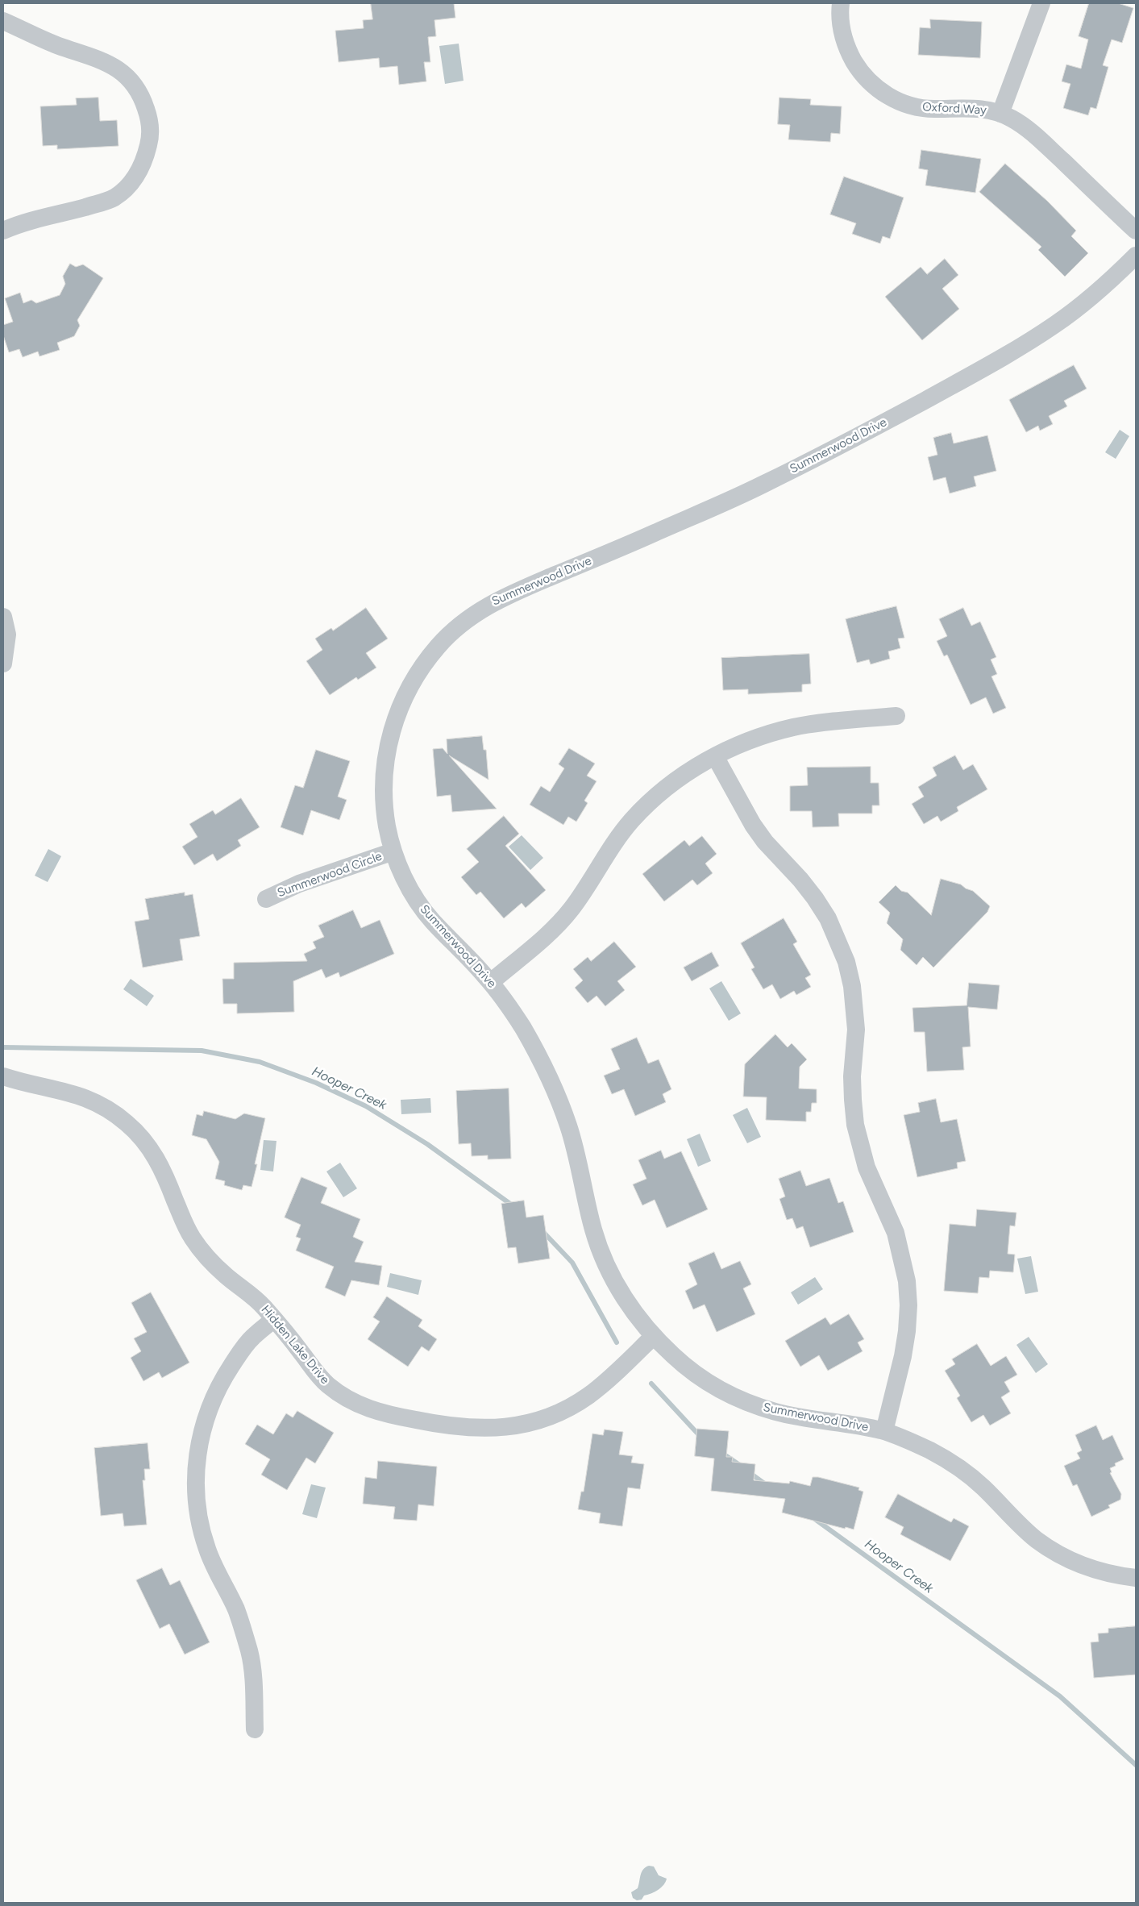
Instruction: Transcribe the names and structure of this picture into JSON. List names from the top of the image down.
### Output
{
  "streets": {
    "street": [
      "Oxford Way",
      "Summerwood Drive",
      "Summerwood Circle",
      "Hidden Lake Drive"
    ]
  },
  "crossings": [
    ["Summerwood Drive", "Summerwood Circle"],
    ["Summerwood Drive", "Hidden Lake Drive"]
  ],
  "water": ["Hooper Creek"]
}
